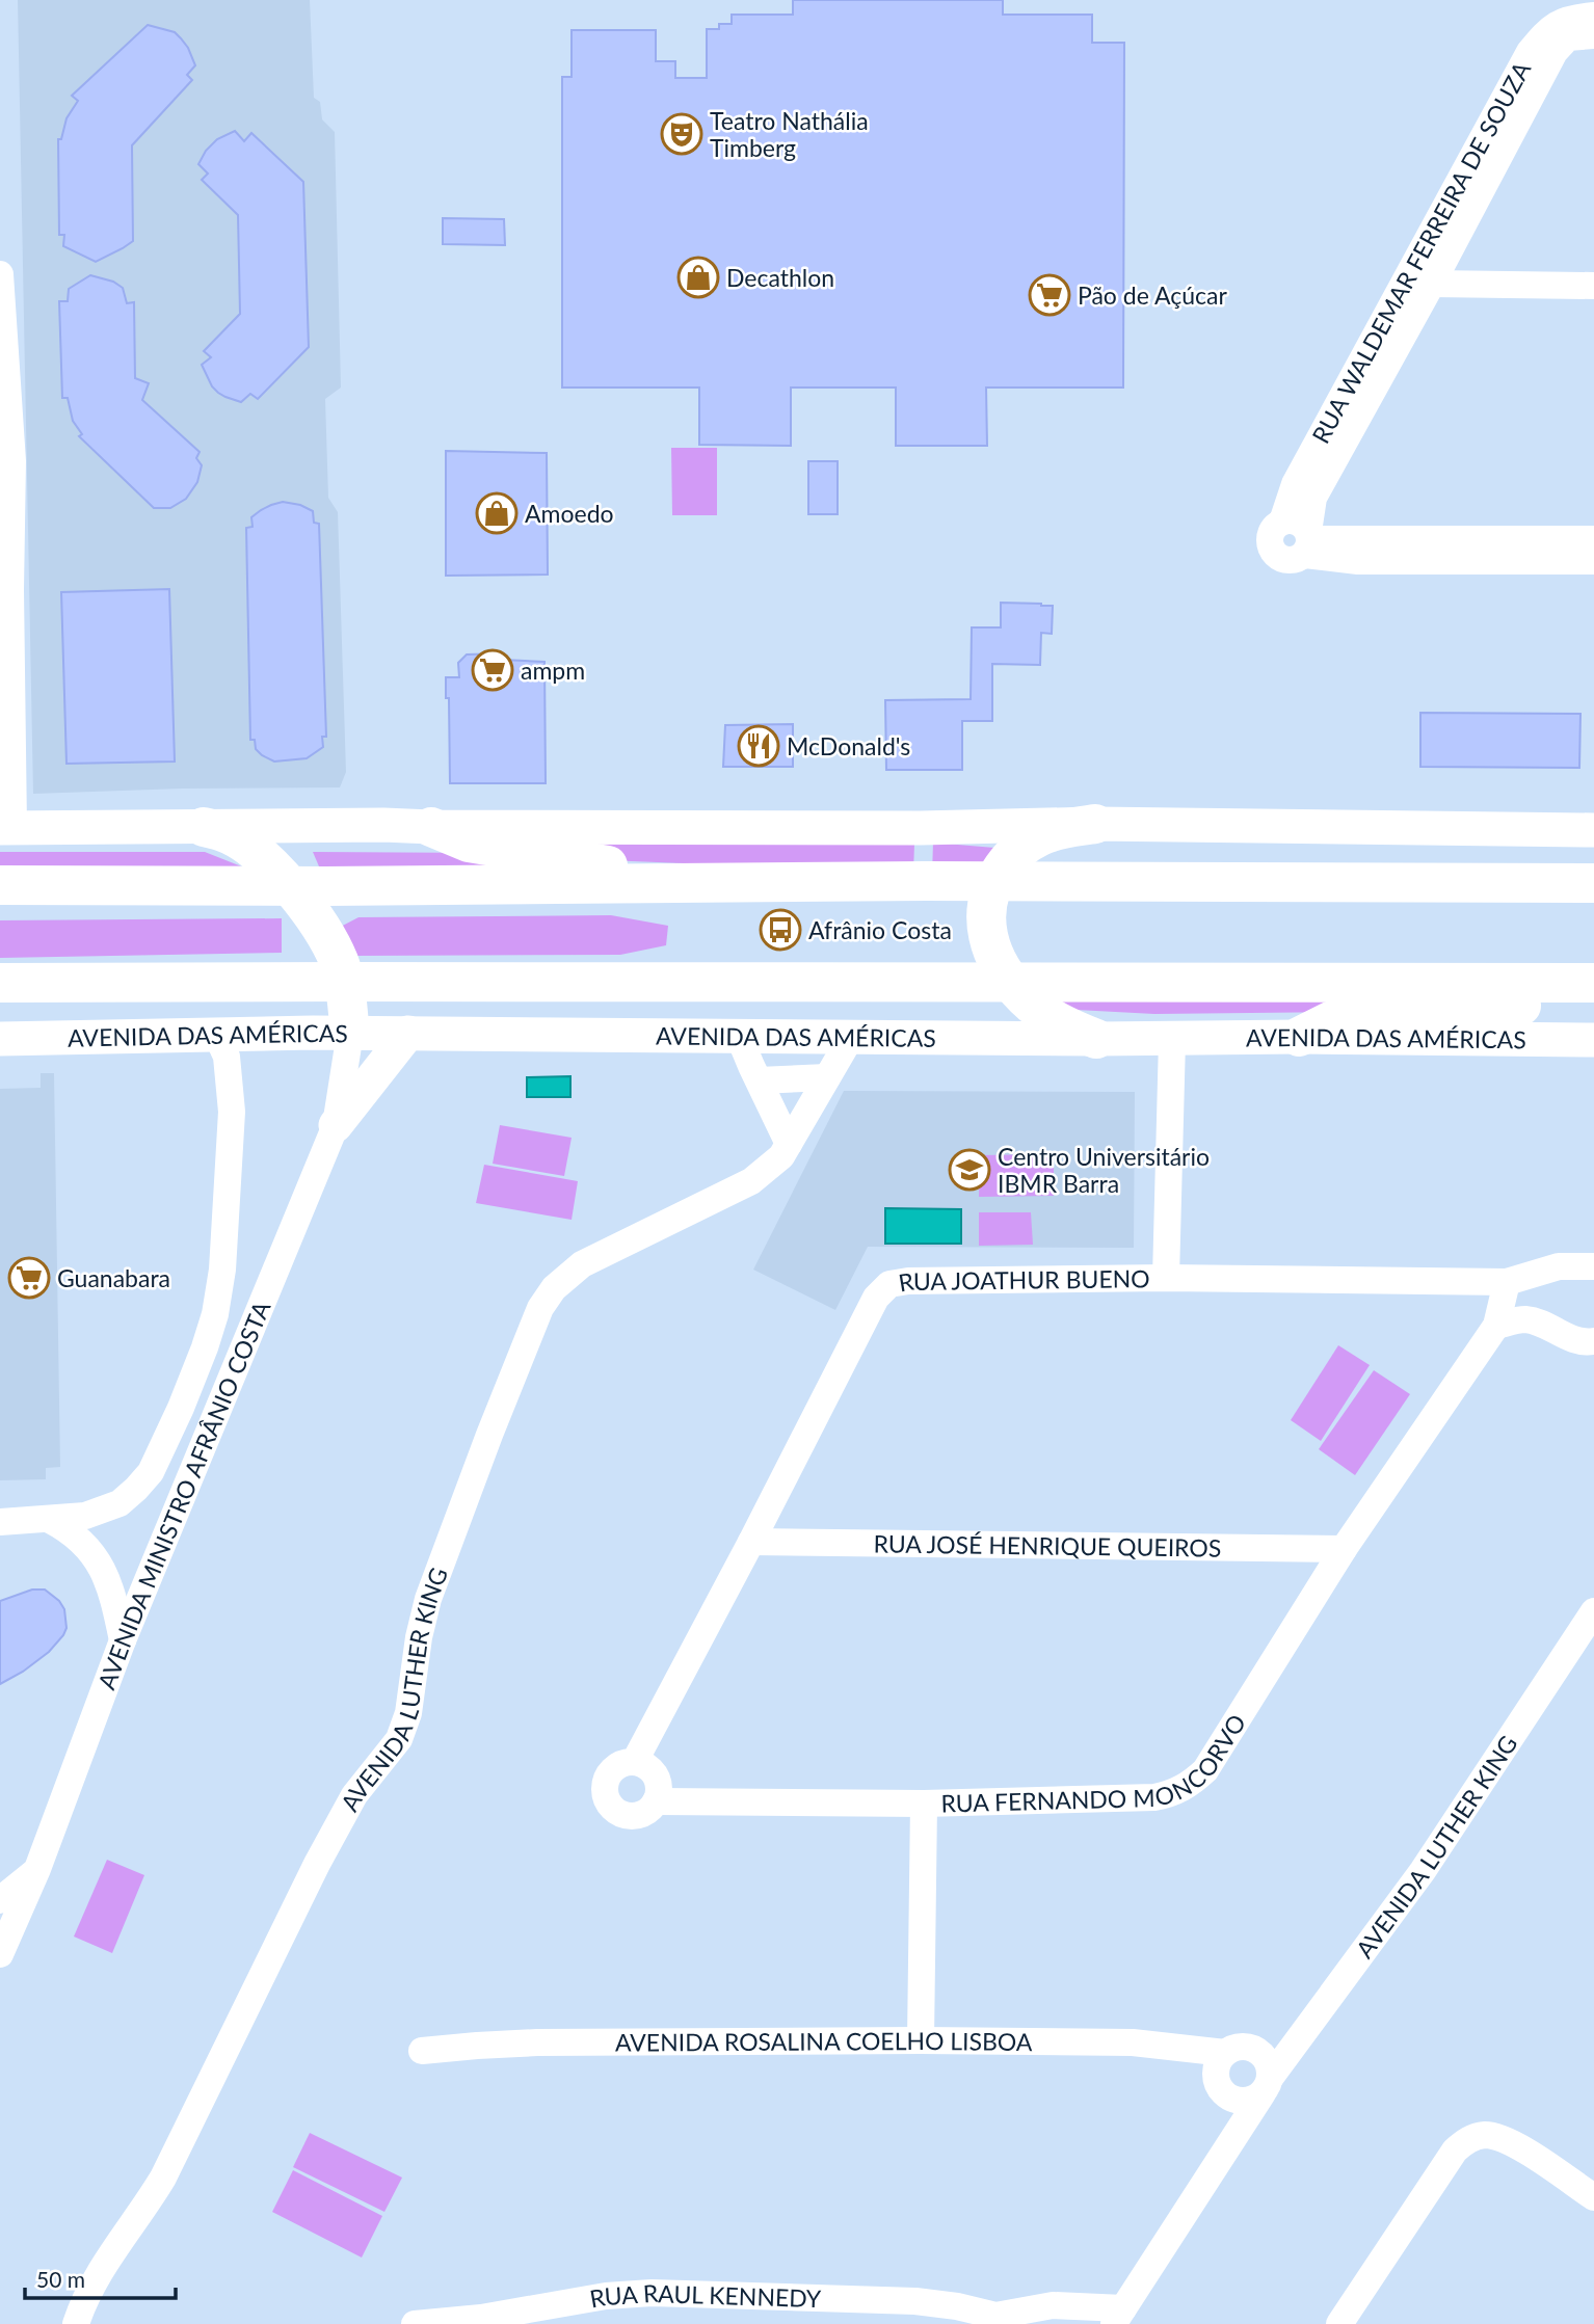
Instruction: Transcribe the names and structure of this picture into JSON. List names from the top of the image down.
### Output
{
  "streets": {
    "main road": ["AVENIDA DAS AMÉRICAS"],
    "street": [
      "RUA WALDEMAR FERREIRA DE SOUZA",
      "RUA JOATHUR BUENO",
      "AVENIDA MINISTRO AFRÂNIO COSTA",
      "RUA JOSÉ HENRIQUE QUEIROS",
      "AVENIDA LUTHER KING",
      "RUA FERNANDO MONCORVO",
      "AVENIDA ROSALINA COELHO LISBOA",
      "RUA RAUL KENNEDY"
    ]
  },
  "crossings": [
    ["AVENIDA DAS AMÉRICAS", "AVENIDA MINISTRO AFRÂNIO COSTA"],
    ["AVENIDA DAS AMÉRICAS", "AVENIDA LUTHER KING"],
    ["RUA JOATHUR BUENO", "RUA JOSÉ HENRIQUE QUEIROS"],
    ["RUA JOATHUR BUENO", "RUA FERNANDO MONCORVO"],
    ["RUA JOSÉ HENRIQUE QUEIROS", "RUA FERNANDO MONCORVO"],
    ["AVENIDA LUTHER KING", "AVENIDA ROSALINA COELHO LISBOA"],
    ["AVENIDA LUTHER KING", "RUA RAUL KENNEDY"]
  ],
  "places": {
    "theatre": ["Teatro Nathália Timberg"],
    "shop": ["Decathlon", "Amoedo"],
    "supermarket": ["Pão de Açúcar", "ampm", "Guanabara"],
    "restaurant": ["McDonald's"],
    "bus stop": ["Afrânio Costa"],
    "school or university": ["Centro Universitário IBMR Barra"]
  },
  "scale_bar": "50 m"
}
